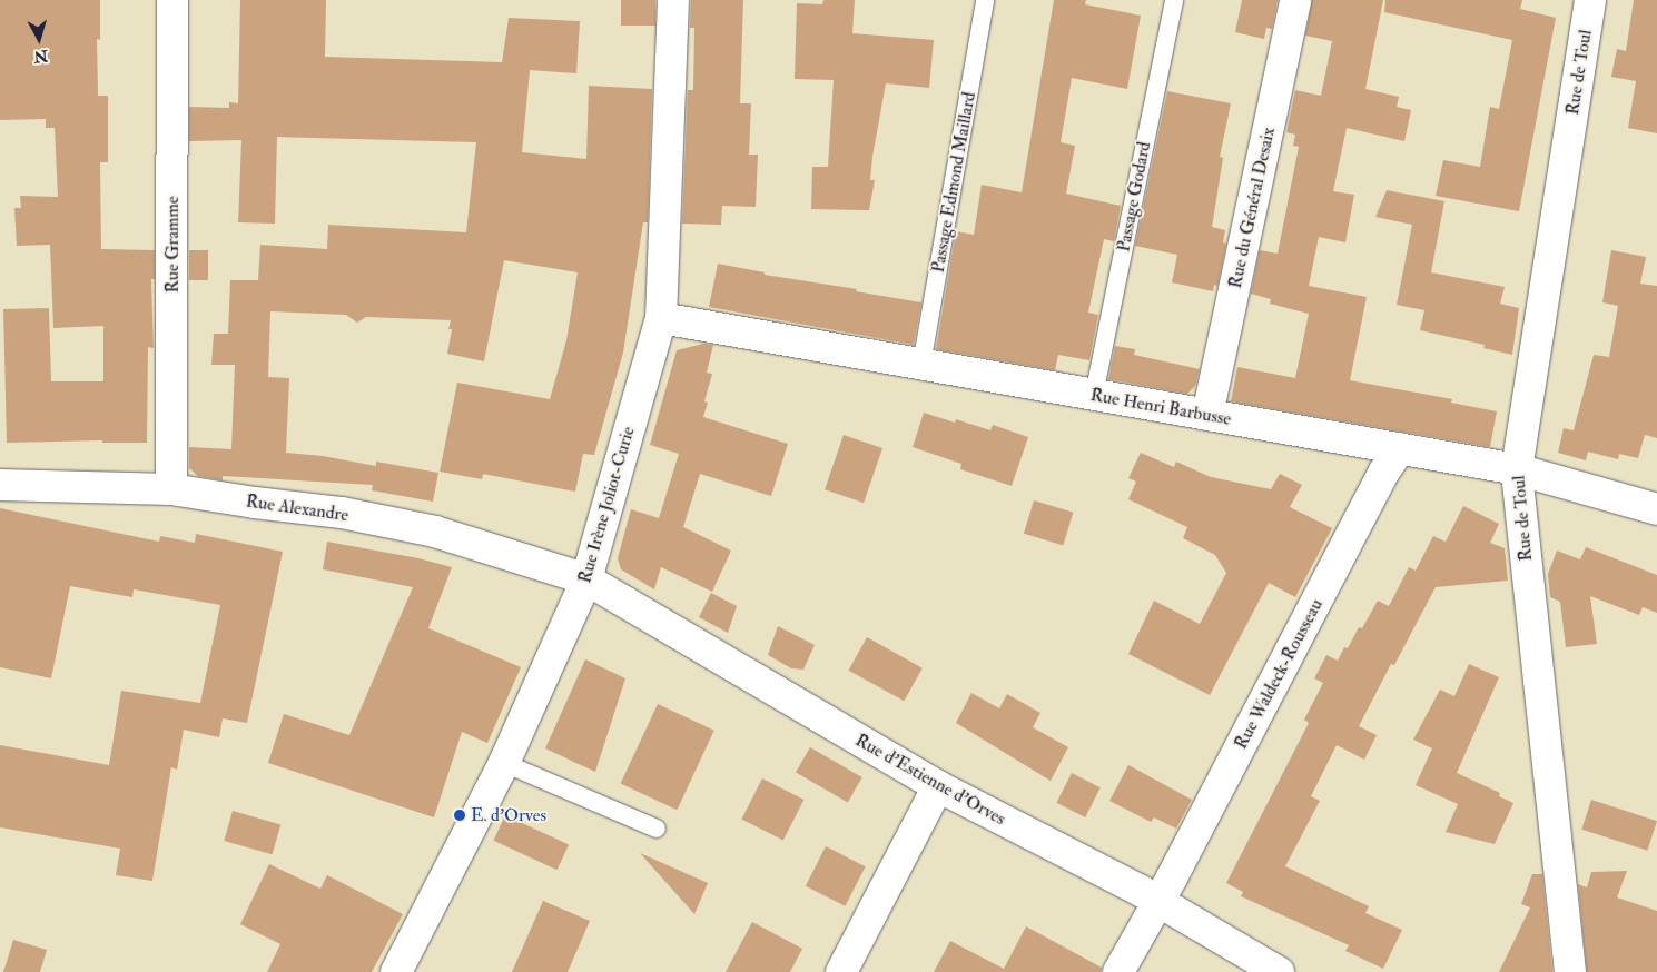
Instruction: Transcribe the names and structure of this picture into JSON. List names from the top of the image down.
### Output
{
  "streets": {
    "street": [
      "Rue de Toul",
      "Rue du Général Desaix",
      "Rue Gramme",
      "Rue Henri Barbusse",
      "Rue Irène Joliot-Curie",
      "Rue Alexandre",
      "Rue Waldeck-Rousseau",
      "Rue d'Estienne d'Orves"
    ],
    "lane": ["Passage Edmond Maillard", "Passage Godard"]
  },
  "crossings": [
    ["Rue de Toul", "Rue Henri Barbusse"],
    ["Passage Edmond Maillard", "Rue Henri Barbusse"],
    ["Passage Godard", "Rue Henri Barbusse"],
    ["Rue du Général Desaix", "Rue Henri Barbusse"],
    ["Rue Gramme", "Rue Alexandre"],
    ["Rue Henri Barbusse", "Rue Irène Joliot-Curie"],
    ["Rue Henri Barbusse", "Rue Waldeck-Rousseau"],
    ["Rue Irène Joliot-Curie", "Rue Alexandre"],
    ["Rue Irène Joliot-Curie", "Rue d'Estienne d'Orves"],
    ["Rue Alexandre", "Rue d'Estienne d'Orves"],
    ["Rue Waldeck-Rousseau", "Rue d'Estienne d'Orves"]
  ],
  "places": ["E. d’Orves"],
  "north": "bottom"
}
